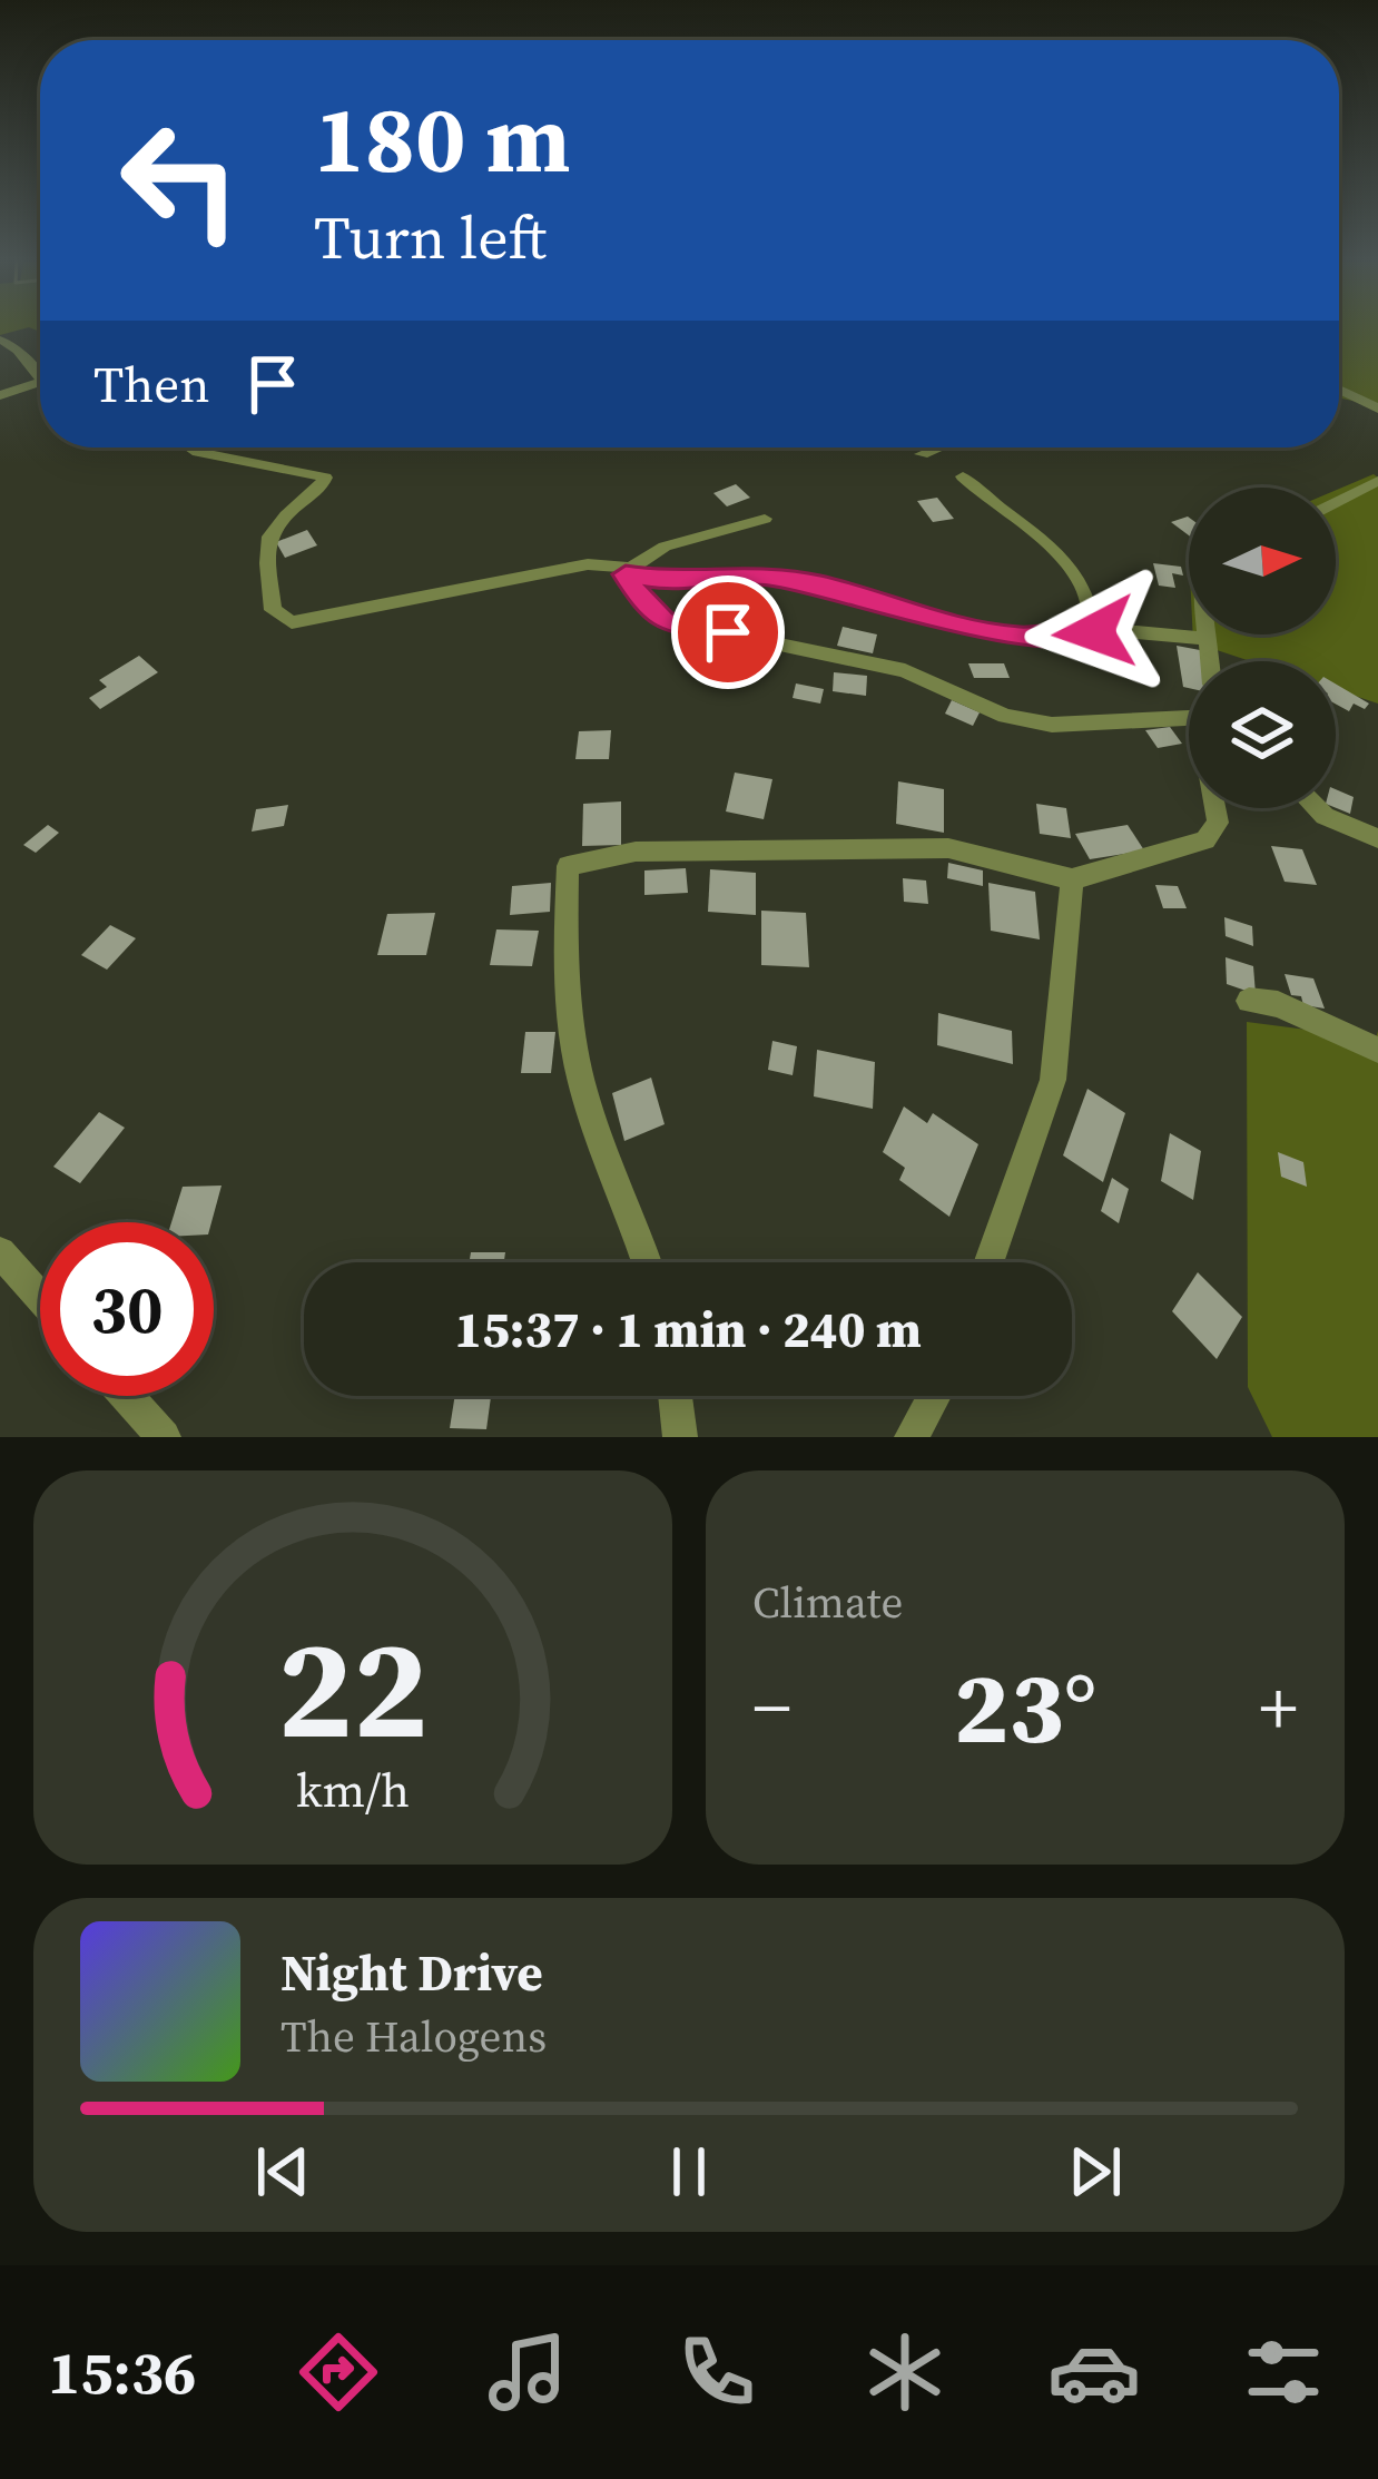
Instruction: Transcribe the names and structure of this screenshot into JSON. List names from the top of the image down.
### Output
{
  "north": "right",
  "page": {
    "turn": ["180 m", "Turn left"],
    "then": "Then",
    "limit": "30",
    "trip": "15:37 · 1 min · 240 m",
    "tile": "Climate",
    "heat": ["−", "23°", "+"],
    "song": ["Night Drive", "The Halogens"],
    "tabs": "15:36",
    "gauge": ["22", "km/h"]
  }
}
